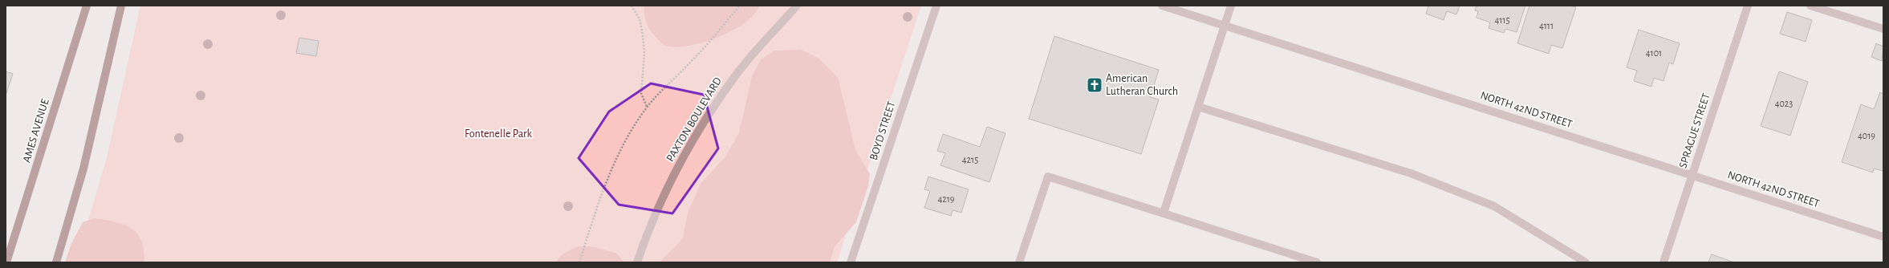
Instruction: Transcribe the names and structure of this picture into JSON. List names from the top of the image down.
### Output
{
  "streets": {
    "main road": ["AMES AVENUE"],
    "street": [
      "NORTH 42ND STREET",
      "PAXTON BOULEVARD",
      "BOYD STREET",
      "SPRAGUE STREET"
    ]
  },
  "crossings": [
    ["NORTH 42ND STREET", "SPRAGUE STREET"]
  ],
  "parks": ["Fontenelle Park"],
  "places": {
    "church": ["American Lutheran Church"]
  },
  "house_numbers": [
    "4115",
    "4111",
    "4101",
    "4023",
    "4019",
    "4215",
    "4219"
  ]
}
